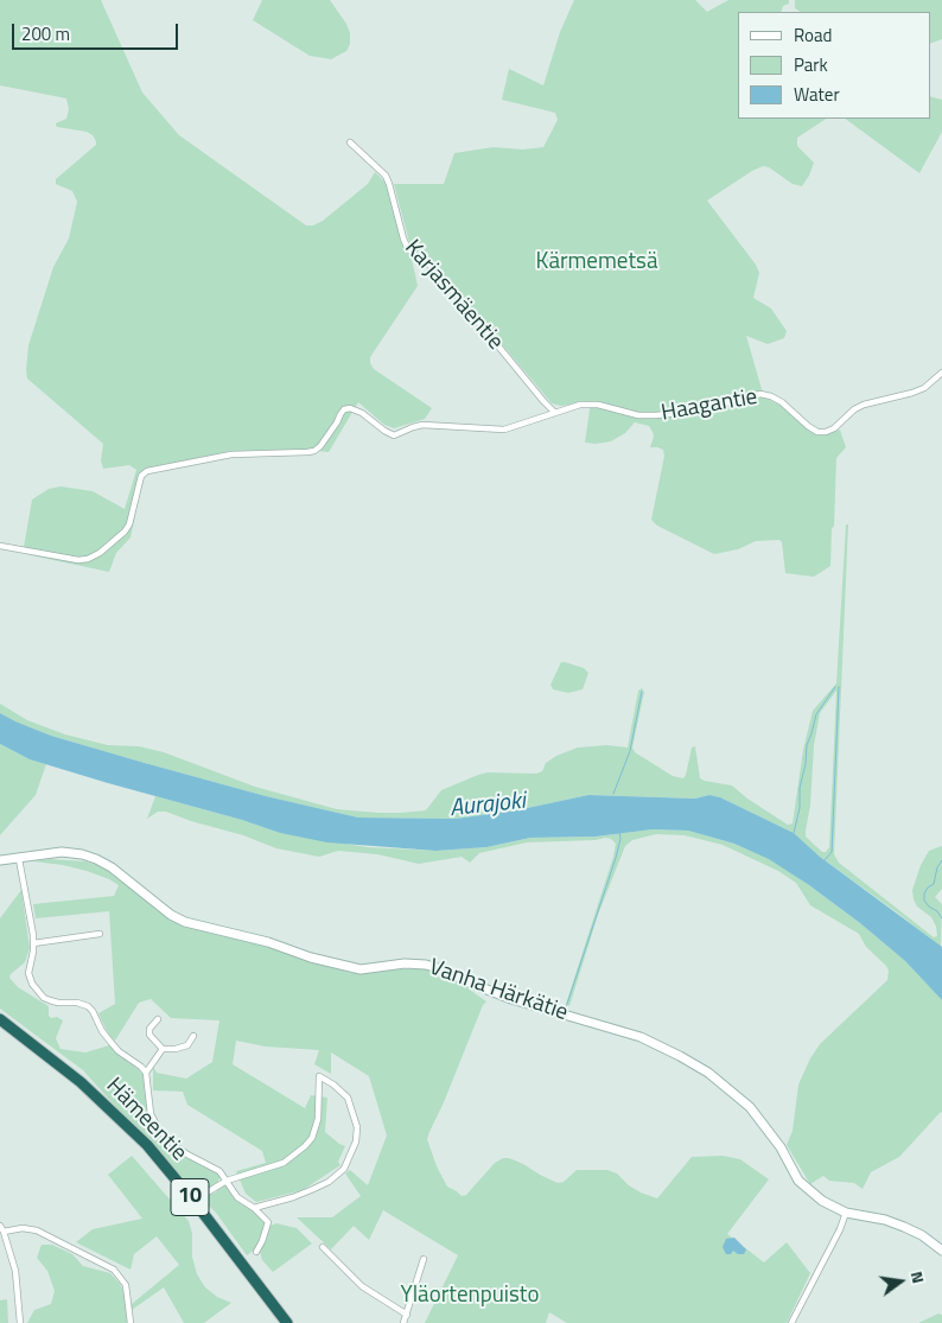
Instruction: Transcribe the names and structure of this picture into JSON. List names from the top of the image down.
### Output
{
  "streets": {
    "highway": ["Hämeentie", "10"],
    "street": ["Karjasmäentie", "Haagantie", "Vanha Härkätie"]
  },
  "crossings": [
    ["Karjasmäentie", "Haagantie"]
  ],
  "water": ["Aurajoki"],
  "parks": ["Kärmemetsä", "Yläortenpuisto"],
  "legend": ["Road", "Park", "Water"],
  "scale_bar": "200 m",
  "north": "right"
}
